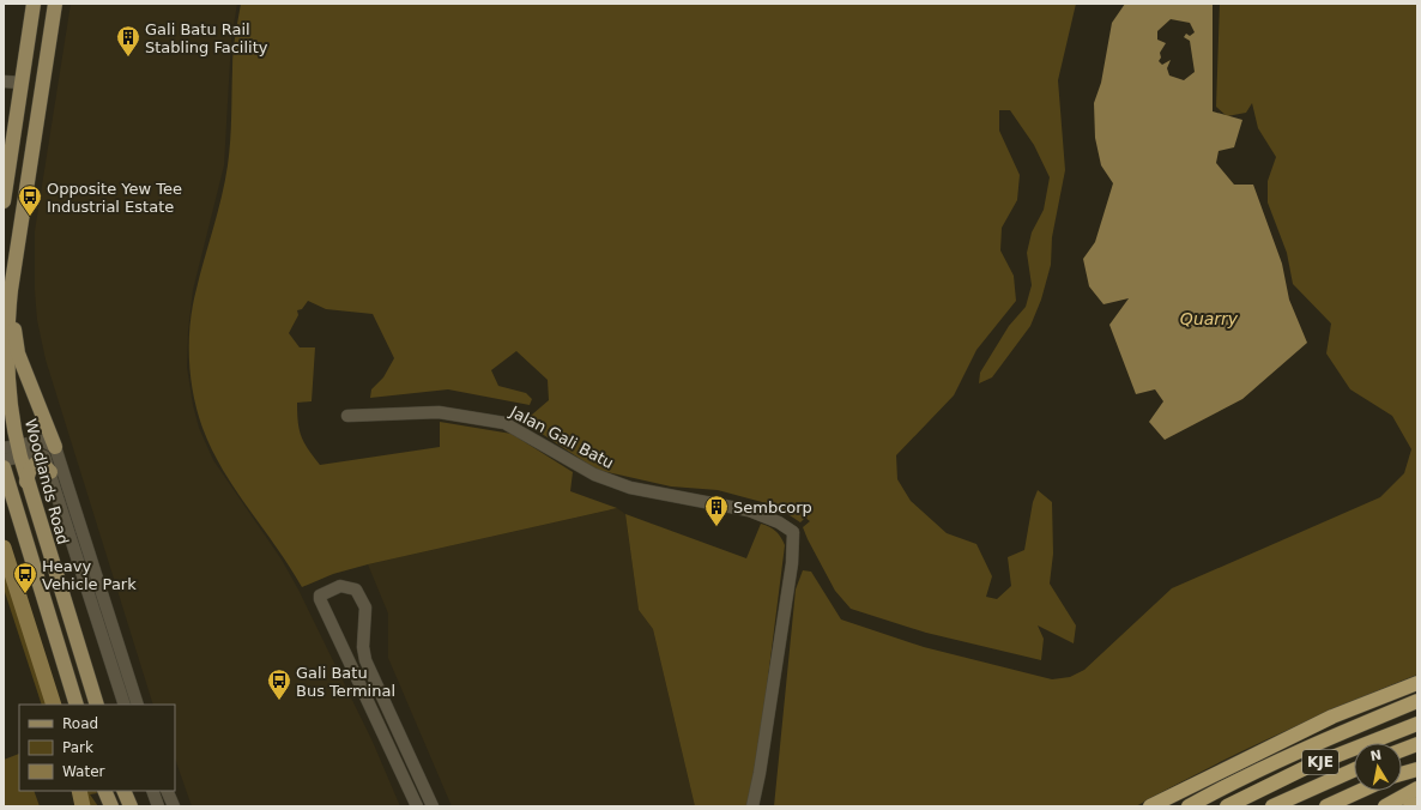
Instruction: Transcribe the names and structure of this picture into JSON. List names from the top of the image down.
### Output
{
  "streets": {
    "highway": ["KJE"],
    "main road": ["Woodlands Road"],
    "street": ["Jalan Gali Batu"]
  },
  "water": ["Quarry"],
  "places": {
    "building": ["Gali Batu Rail Stabling Facility", "Sembcorp"],
    "bus stop": ["Opposite Yew Tee Industrial Estate", "Heavy Vehicle Park", "Gali Batu Bus Terminal"]
  },
  "legend": ["Road", "Park", "Water"],
  "north": "top"
}
